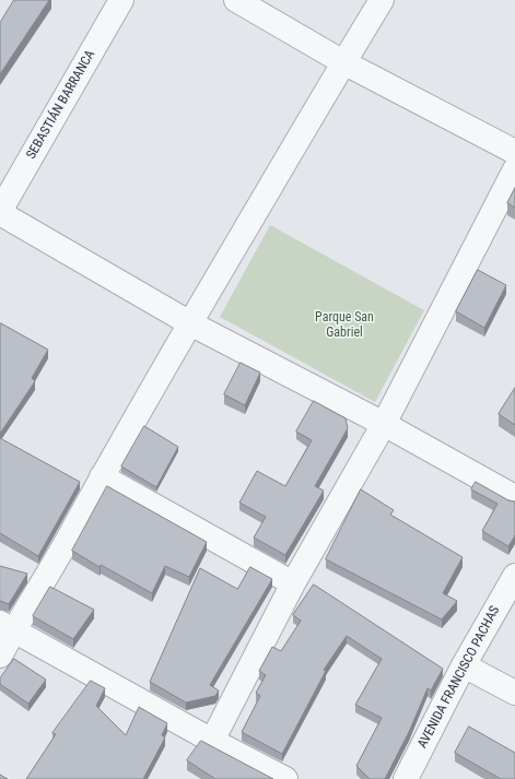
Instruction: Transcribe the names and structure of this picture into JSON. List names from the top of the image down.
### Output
{
  "streets": {
    "street": ["SEBASTIÁN BARRANCA", "AVENIDA FRANCISCO PACHAS"]
  },
  "parks": ["Parque San Gabriel"]
}
